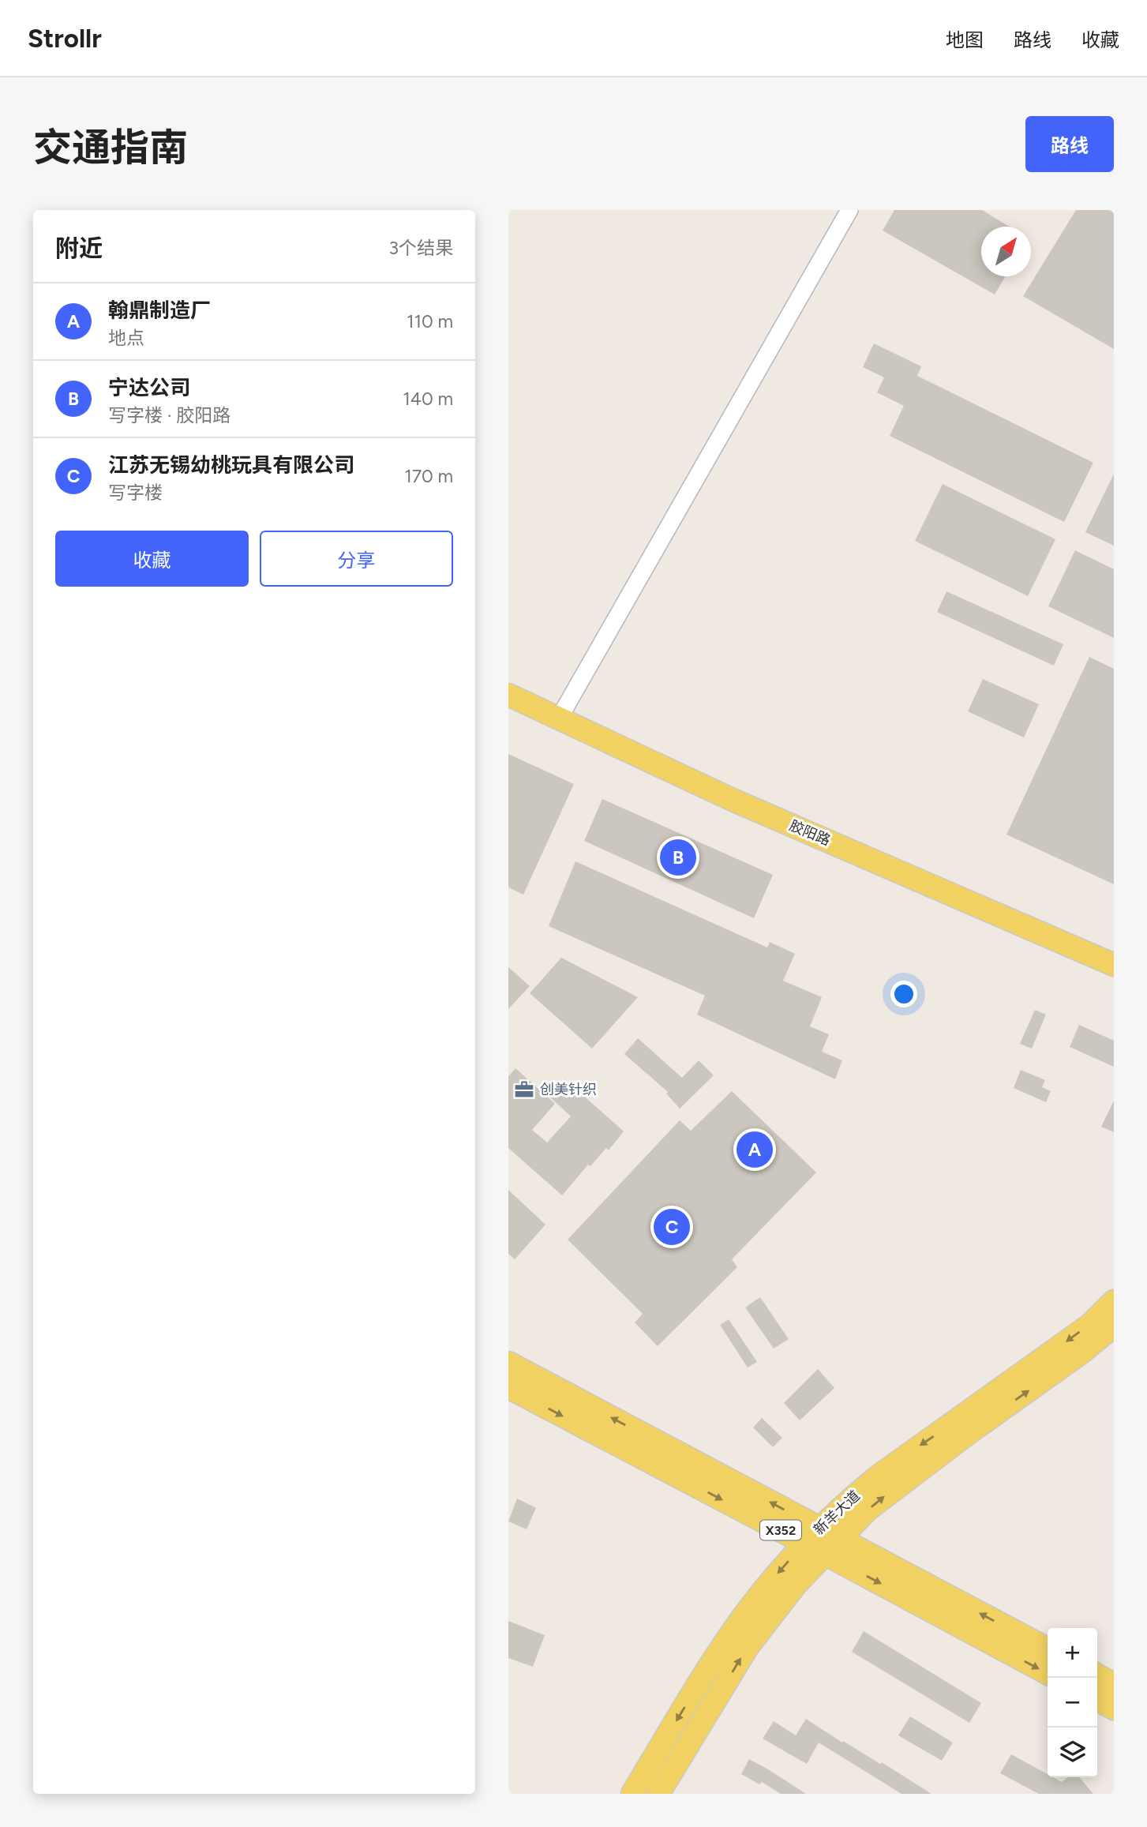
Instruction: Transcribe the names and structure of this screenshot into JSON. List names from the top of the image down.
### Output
{
  "streets": {
    "main road": ["胶阳路", "新羊大道", "X352"]
  },
  "crossings": [
    ["新羊大道", "X352"]
  ],
  "places": {
    "office": ["创美针织"]
  },
  "north": "top right",
  "page": {
    "header": "Strollr",
    "nav": ["地图", "路线", "收藏"],
    "title": "交通指南",
    "buttons": [
      "路线",
      ["收藏", "分享"]
    ],
    "heading": ["附近", "3个结果"],
    "list": [
      {
        "mark": "A",
        "name": "翰鼎制造厂",
        "note": "地点",
        "value": "110 m"
      },
      {
        "mark": "B",
        "name": "宁达公司",
        "note": "写字楼 · 胶阳路",
        "value": "140 m"
      },
      {
        "mark": "C",
        "name": "江苏无锡幼桃玩具有限公司",
        "note": "写字楼",
        "value": "170 m"
      }
    ],
    "pins": ["B", "A", "C"],
    "map_buttons": ["+", "−"]
  }
}
